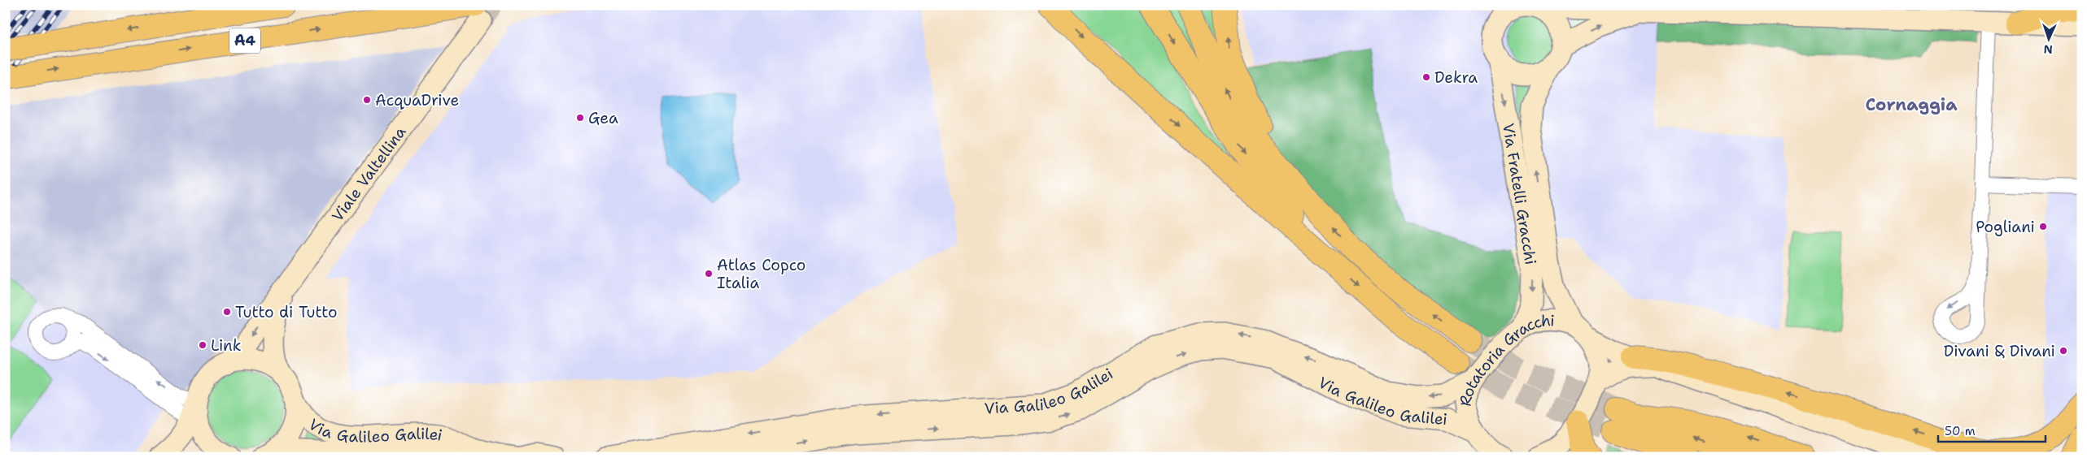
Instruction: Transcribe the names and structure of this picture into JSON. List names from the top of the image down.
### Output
{
  "streets": {
    "highway": ["A4"],
    "main road": [
      "Viale Valtellina",
      "Via Fratelli Gracchi",
      "Rotatoria Gracchi",
      "Via Galileo Galilei"
    ]
  },
  "crossings": [
    ["A4", "Viale Valtellina"],
    ["Viale Valtellina", "Via Galileo Galilei"],
    ["Via Fratelli Gracchi", "Rotatoria Gracchi"],
    ["Rotatoria Gracchi", "Via Galileo Galilei"]
  ],
  "districts": ["Cornaggia"],
  "places": [
    "Dekra",
    "AcquaDrive",
    "Gea",
    "Pogliani",
    "Atlas Copco Italia",
    "Tutto di Tutto",
    "Link",
    "Divani & Divani"
  ],
  "scale_bar": "50 m",
  "north": "bottom"
}
